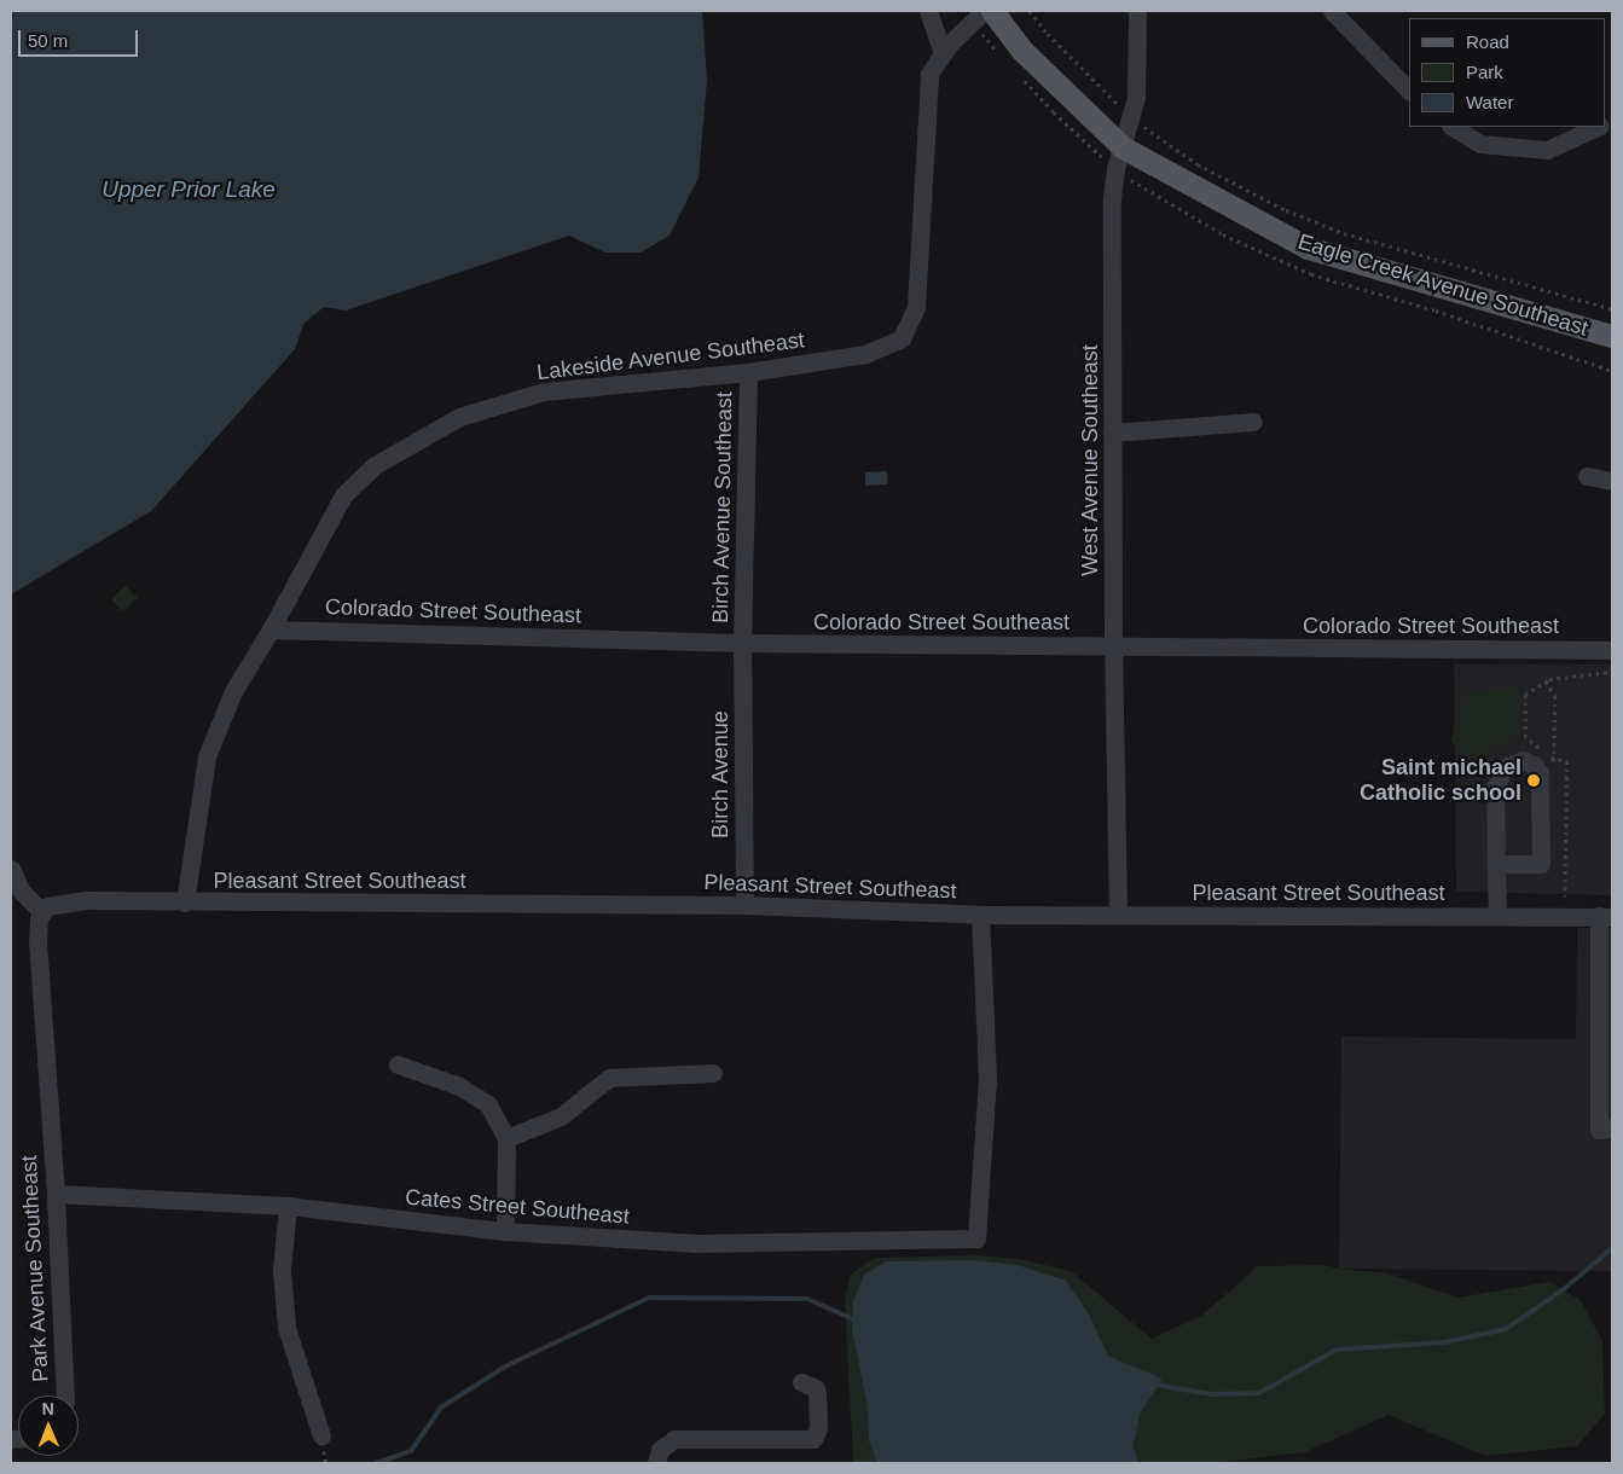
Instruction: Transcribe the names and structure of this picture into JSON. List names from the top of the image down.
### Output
{
  "streets": {
    "main road": ["Eagle Creek Avenue Southeast"],
    "street": [
      "Lakeside Avenue Southeast",
      "West Avenue Southeast",
      "Birch Avenue Southeast",
      "Colorado Street Southeast",
      "Birch Avenue",
      "Pleasant Street Southeast",
      "Cates Street Southeast",
      "Park Avenue Southeast"
    ]
  },
  "crossings": [
    ["Eagle Creek Avenue Southeast", "West Avenue Southeast"],
    ["Lakeside Avenue Southeast", "Birch Avenue Southeast"],
    ["Lakeside Avenue Southeast", "Colorado Street Southeast"],
    ["Lakeside Avenue Southeast", "Pleasant Street Southeast"],
    ["West Avenue Southeast", "Colorado Street Southeast"],
    ["West Avenue Southeast", "Pleasant Street Southeast"],
    ["Birch Avenue Southeast", "Colorado Street Southeast"],
    ["Birch Avenue Southeast", "Birch Avenue"],
    ["Colorado Street Southeast", "Birch Avenue"],
    ["Birch Avenue", "Pleasant Street Southeast"],
    ["Pleasant Street Southeast", "Cates Street Southeast"],
    ["Pleasant Street Southeast", "Park Avenue Southeast"],
    ["Cates Street Southeast", "Park Avenue Southeast"]
  ],
  "water": ["Upper Prior Lake"],
  "places": ["Saint michael Catholic school"],
  "legend": ["Road", "Park", "Water"],
  "scale_bar": "50 m",
  "north": "top"
}
